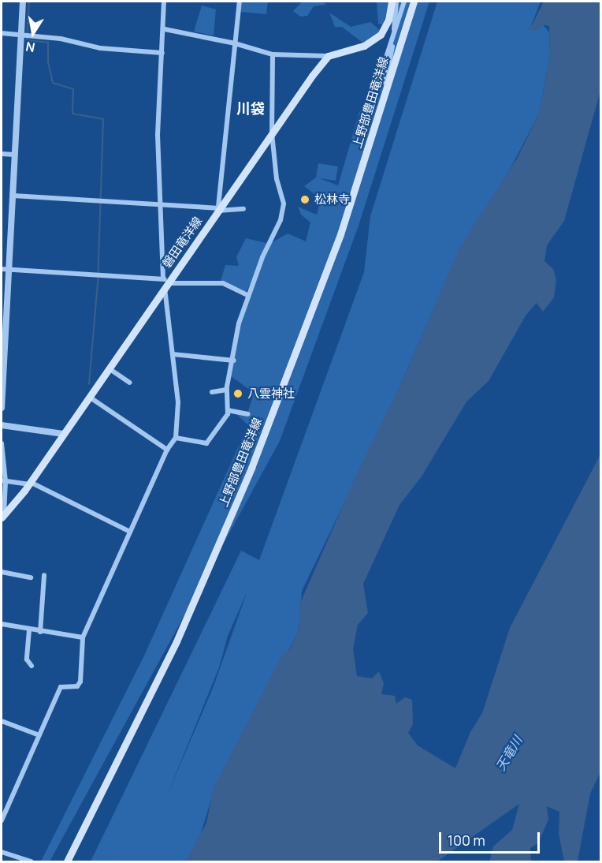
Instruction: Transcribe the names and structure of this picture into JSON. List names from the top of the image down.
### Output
{
  "streets": {
    "main road": ["上野部豊田竜洋線", "磐田竜洋線"]
  },
  "districts": ["川袋"],
  "water": ["天竜川"],
  "places": ["松林寺", "八雲神社"],
  "scale_bar": "100 m",
  "north": "bottom"
}
